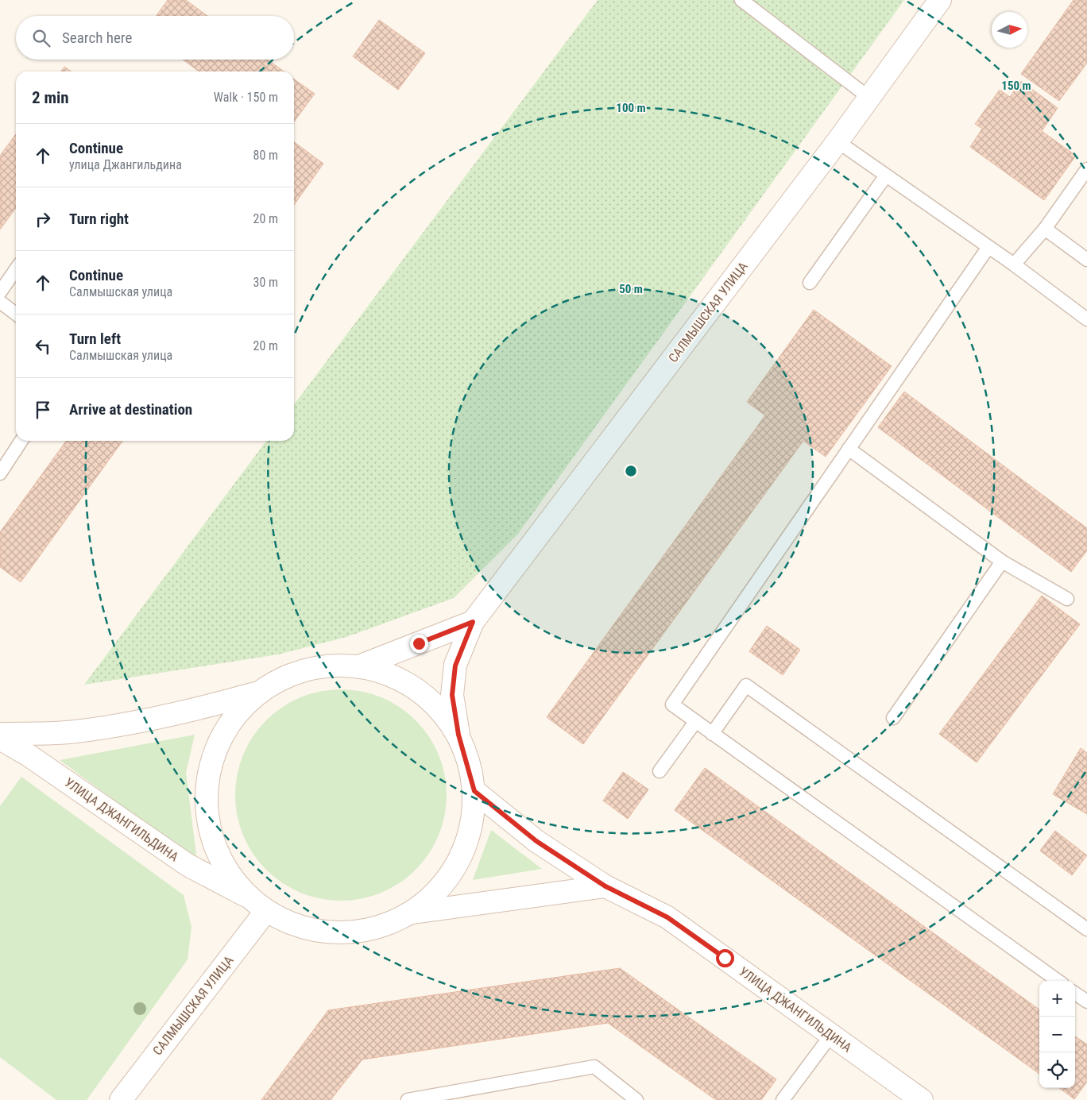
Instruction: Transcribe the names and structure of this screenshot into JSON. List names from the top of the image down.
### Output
{
  "streets": {
    "main road": ["САЛМЫШСКАЯ УЛИЦА", "УЛИЦА ДЖАНГИЛЬДИНА"]
  },
  "north": "right",
  "page": {
    "search": "Search here",
    "heading": ["2 min", "Walk · 150 m"],
    "list": [
      ["Continue", "улица Джангильдина", "80 m"],
      ["Turn right", "20 m"],
      ["Continue", "Салмышская улица", "30 m"],
      ["Turn left", "Салмышская улица", "20 m"],
      "Arrive at destination"
    ],
    "map_buttons": ["+", "−"]
  },
  "rings": ["150 m", "100 m", "50 m"]
}
